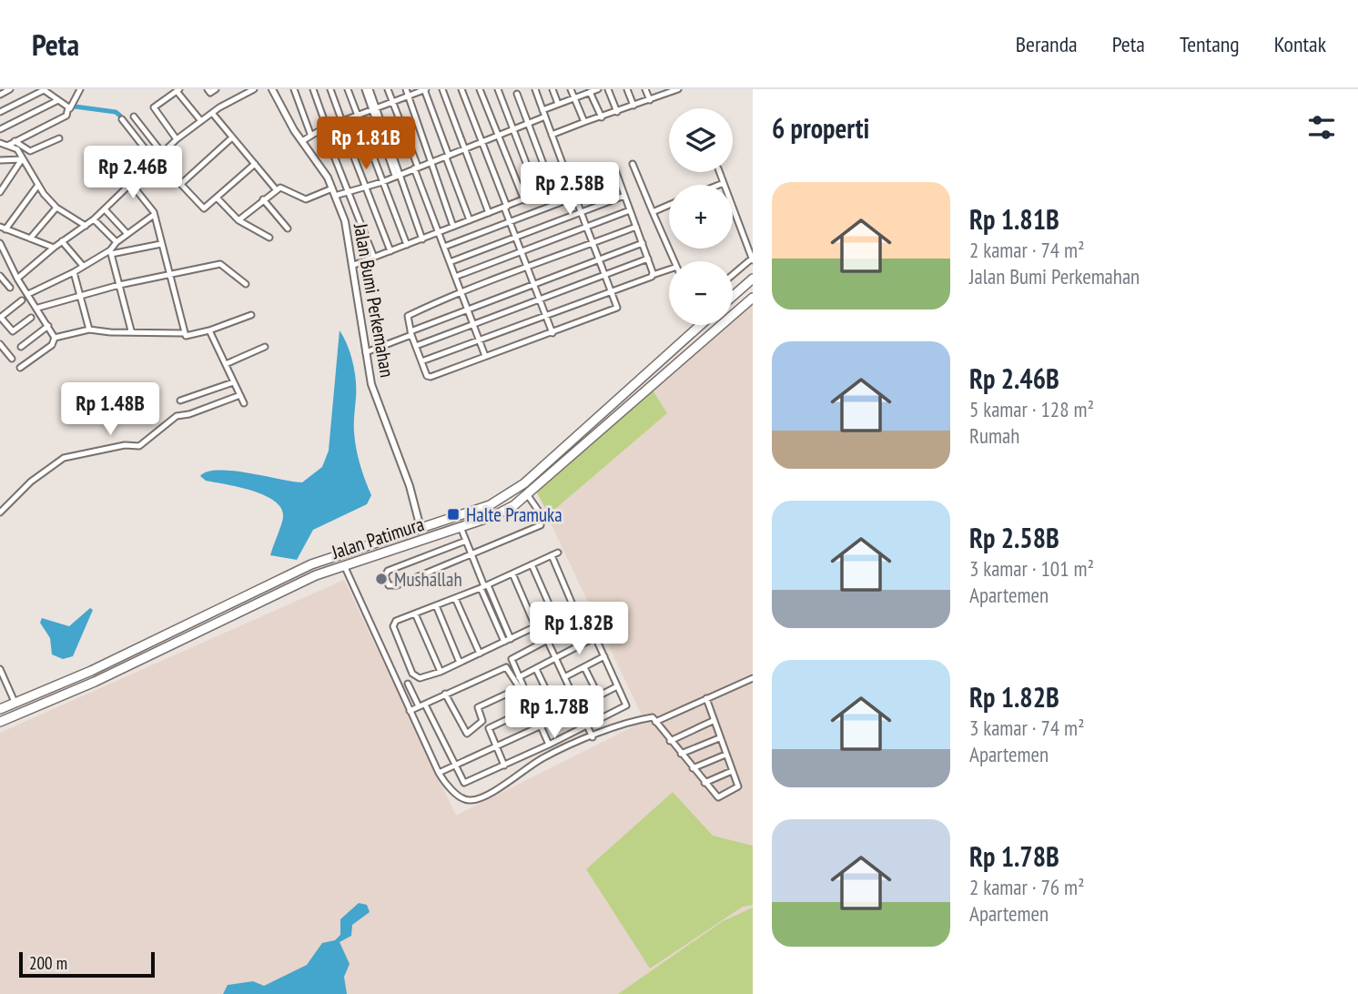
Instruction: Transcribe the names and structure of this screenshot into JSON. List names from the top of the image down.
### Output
{
  "streets": {
    "highway": ["Jalan Patimura"],
    "street": ["Jalan Bumi Perkemahan"]
  },
  "crossings": [
    ["Jalan Bumi Perkemahan", "Jalan Patimura"]
  ],
  "places": {
    "transit": ["Halte Pramuka"],
    "other": ["Mushallah"]
  },
  "scale_bar": "200 m",
  "page": {
    "header": "Peta",
    "nav": [
      "Beranda",
      "Peta",
      "Tentang",
      "Kontak"
    ],
    "heading": "6 properti",
    "map_buttons": ["+", "−"],
    "price": [
      "Rp 1.81B",
      "Rp 2.46B",
      "Rp 2.58B",
      "Rp 1.48B",
      "Rp 1.82B",
      "Rp 1.78B"
    ],
    "list": [
      {
        "name": "Rp 1.81B",
        "note": "2 kamar · 74 m² · Jalan Bumi Perkemahan"
      },
      {
        "name": "Rp 2.46B",
        "note": "5 kamar · 128 m² · Rumah"
      },
      {
        "name": "Rp 2.58B",
        "note": "3 kamar · 101 m² · Apartemen"
      },
      {
        "name": "Rp 1.82B",
        "note": "3 kamar · 74 m² · Apartemen"
      },
      {
        "name": "Rp 1.78B",
        "note": "2 kamar · 76 m² · Apartemen"
      }
    ],
    "scale": "200 m"
  }
}
